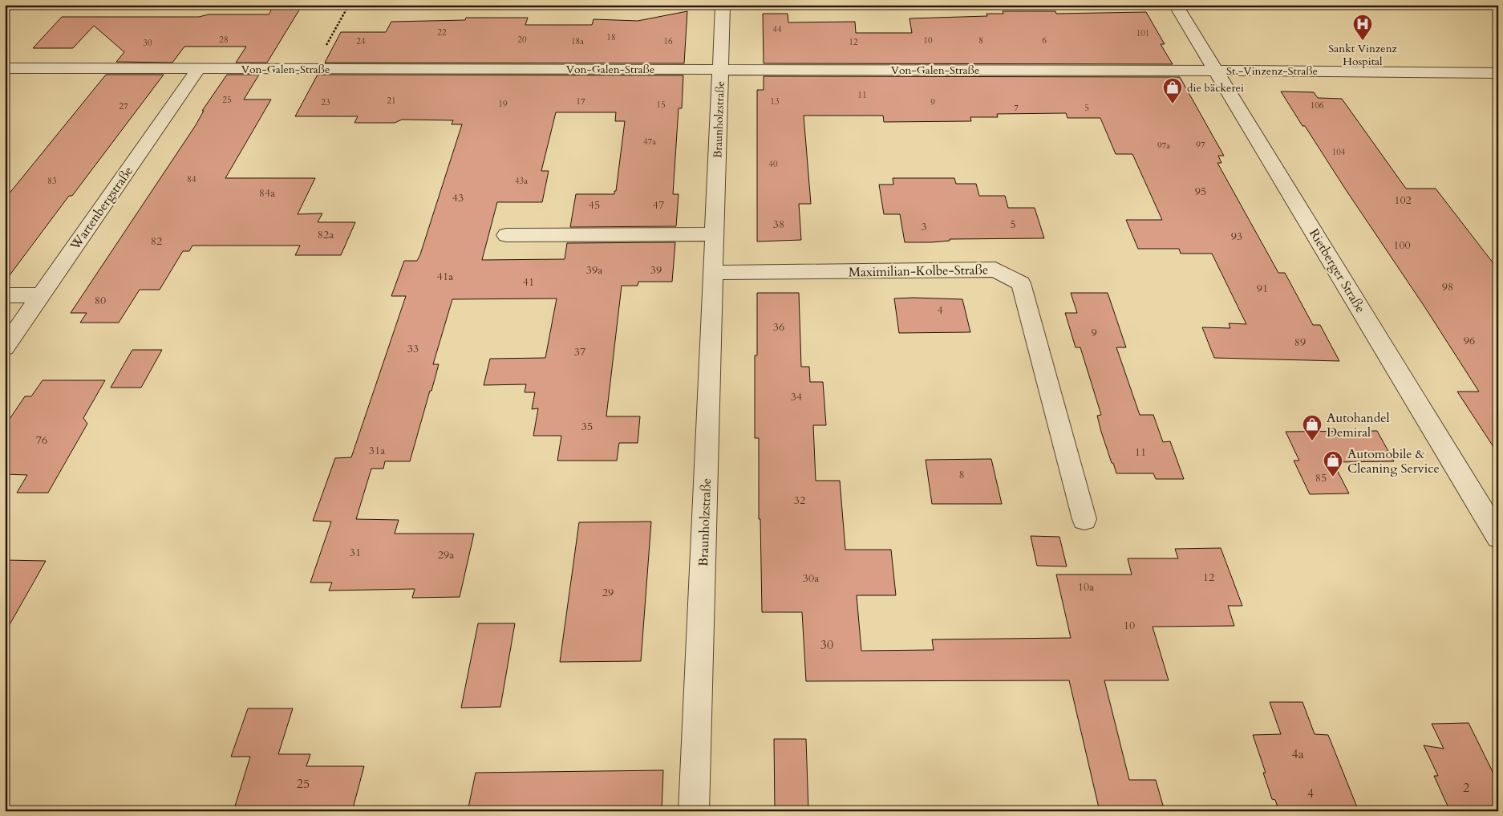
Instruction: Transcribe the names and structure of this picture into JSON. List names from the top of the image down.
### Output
{
  "streets": {
    "street": [
      "Von-Galen-Straße",
      "St.-Vinzenz-Straße",
      "Braunholzstraße",
      "Wartenbergstraße",
      "Maximilian-Kolbe-Straße",
      "Rietberger Straße"
    ]
  },
  "crossings": [
    ["Von-Galen-Straße", "St.-Vinzenz-Straße"],
    ["Von-Galen-Straße", "Braunholzstraße"],
    ["Von-Galen-Straße", "Wartenbergstraße"],
    ["Von-Galen-Straße", "Rietberger Straße"],
    ["St.-Vinzenz-Straße", "Rietberger Straße"],
    ["Braunholzstraße", "Maximilian-Kolbe-Straße"]
  ],
  "places": {
    "hospital": ["Sankt Vinzenz Hospital"],
    "shop": ["die bäckerei", "Autohandel Demiral", "Automobile & Cleaning Service"]
  },
  "house_numbers": [
    "44",
    "22",
    "101",
    "18",
    "28",
    "20",
    "10",
    "8",
    "6",
    "24",
    "18a",
    "16",
    "12",
    "30",
    "11",
    "25",
    "21",
    "17",
    "13",
    "23",
    "9",
    "19",
    "15",
    "106",
    "27",
    "7",
    "5",
    "47a",
    "97",
    "97a",
    "104",
    "40",
    "84",
    "83",
    "43a",
    "95",
    "84a",
    "43",
    "102",
    "45",
    "47",
    "38",
    "5",
    "3",
    "82a",
    "93",
    "82",
    "100",
    "39a",
    "39",
    "41a",
    "41",
    "98",
    "91",
    "80",
    "4",
    "36",
    "9",
    "96",
    "89",
    "33",
    "37",
    "34",
    "35",
    "76",
    "31a",
    "11",
    "8",
    "85",
    "32",
    "31",
    "29a",
    "12",
    "30a",
    "10a",
    "29",
    "10",
    "30",
    "4a",
    "25",
    "2",
    "4"
  ]
}
